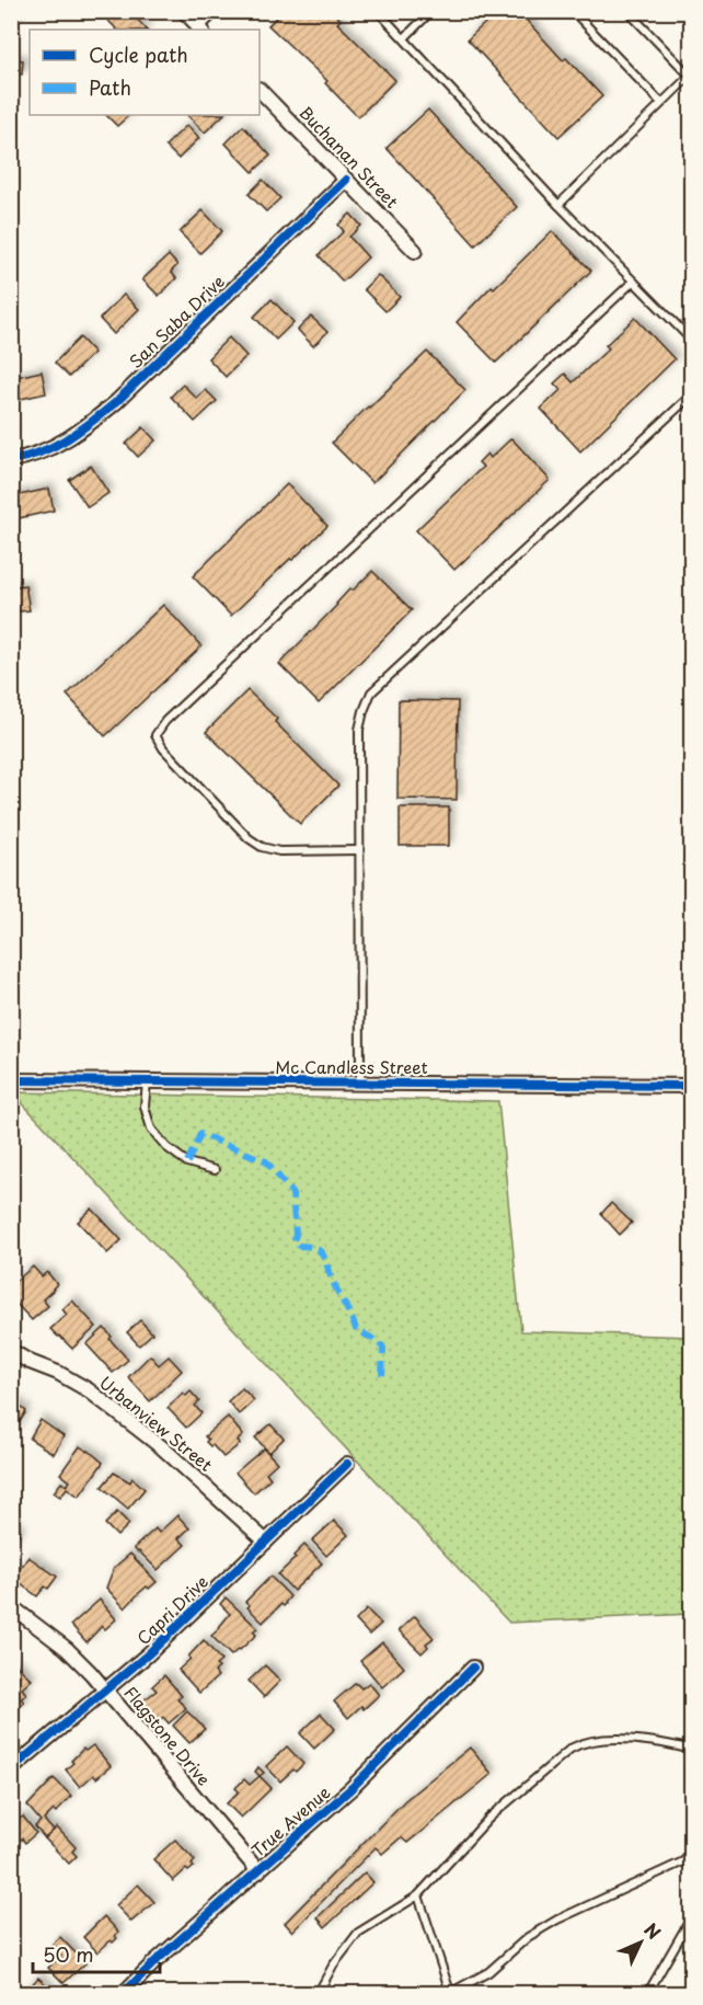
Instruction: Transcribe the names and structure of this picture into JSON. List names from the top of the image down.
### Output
{
  "streets": {
    "street": [
      "Buchanan Street",
      "San Saba Drive",
      "Mc Candless Street",
      "Urbanview Street",
      "Capri Drive",
      "Flagstone Drive",
      "True Avenue"
    ]
  },
  "crossings": [
    ["Buchanan Street", "San Saba Drive"],
    ["Urbanview Street", "Capri Drive"],
    ["Capri Drive", "Flagstone Drive"],
    ["Flagstone Drive", "True Avenue"]
  ],
  "legend": ["Cycle path", "Path"],
  "scale_bar": "50 m",
  "north": "top right"
}
